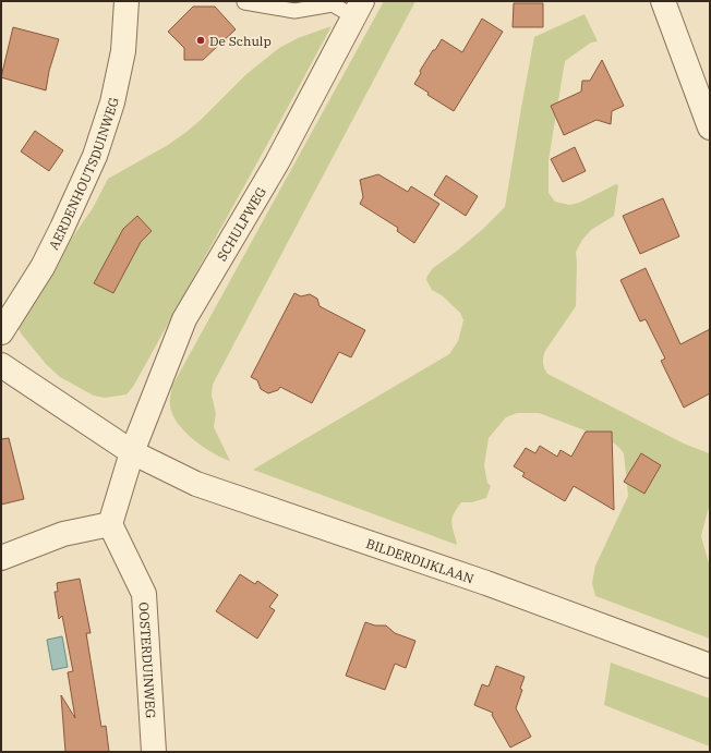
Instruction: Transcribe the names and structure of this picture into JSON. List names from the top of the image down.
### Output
{
  "streets": {
    "street": [
      "AERDENHOUTSDUINWEG",
      "SCHULPWEG",
      "BILDERDIJKLAAN",
      "OOSTERDUINWEG"
    ]
  },
  "crossings": [
    ["SCHULPWEG", "BILDERDIJKLAAN"],
    ["SCHULPWEG", "OOSTERDUINWEG"]
  ],
  "places": ["De Schulp"]
}
